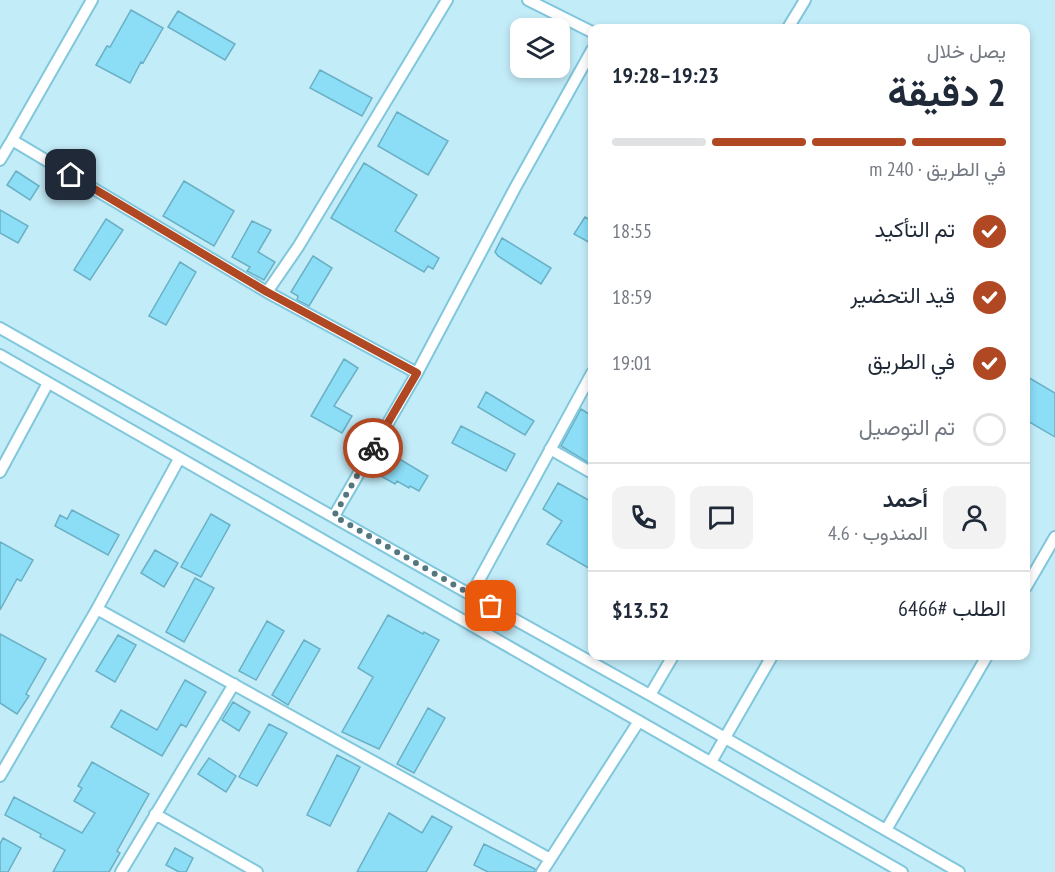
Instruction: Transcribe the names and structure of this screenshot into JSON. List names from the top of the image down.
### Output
{
  "page": {
    "heading": ["2 دقيقة", "يصل خلال", "19:23–19:28"],
    "panel": [
      "أحمد",
      "المندوب · 4.6",
      "الطلب #6466",
      "$13.52"
    ],
    "bar": "في الطريق · 240 m",
    "list": [
      ["تم التأكيد", "18:55"],
      ["قيد التحضير", "18:59"],
      ["في الطريق", "19:01"],
      "تم التوصيل"
    ]
  }
}
